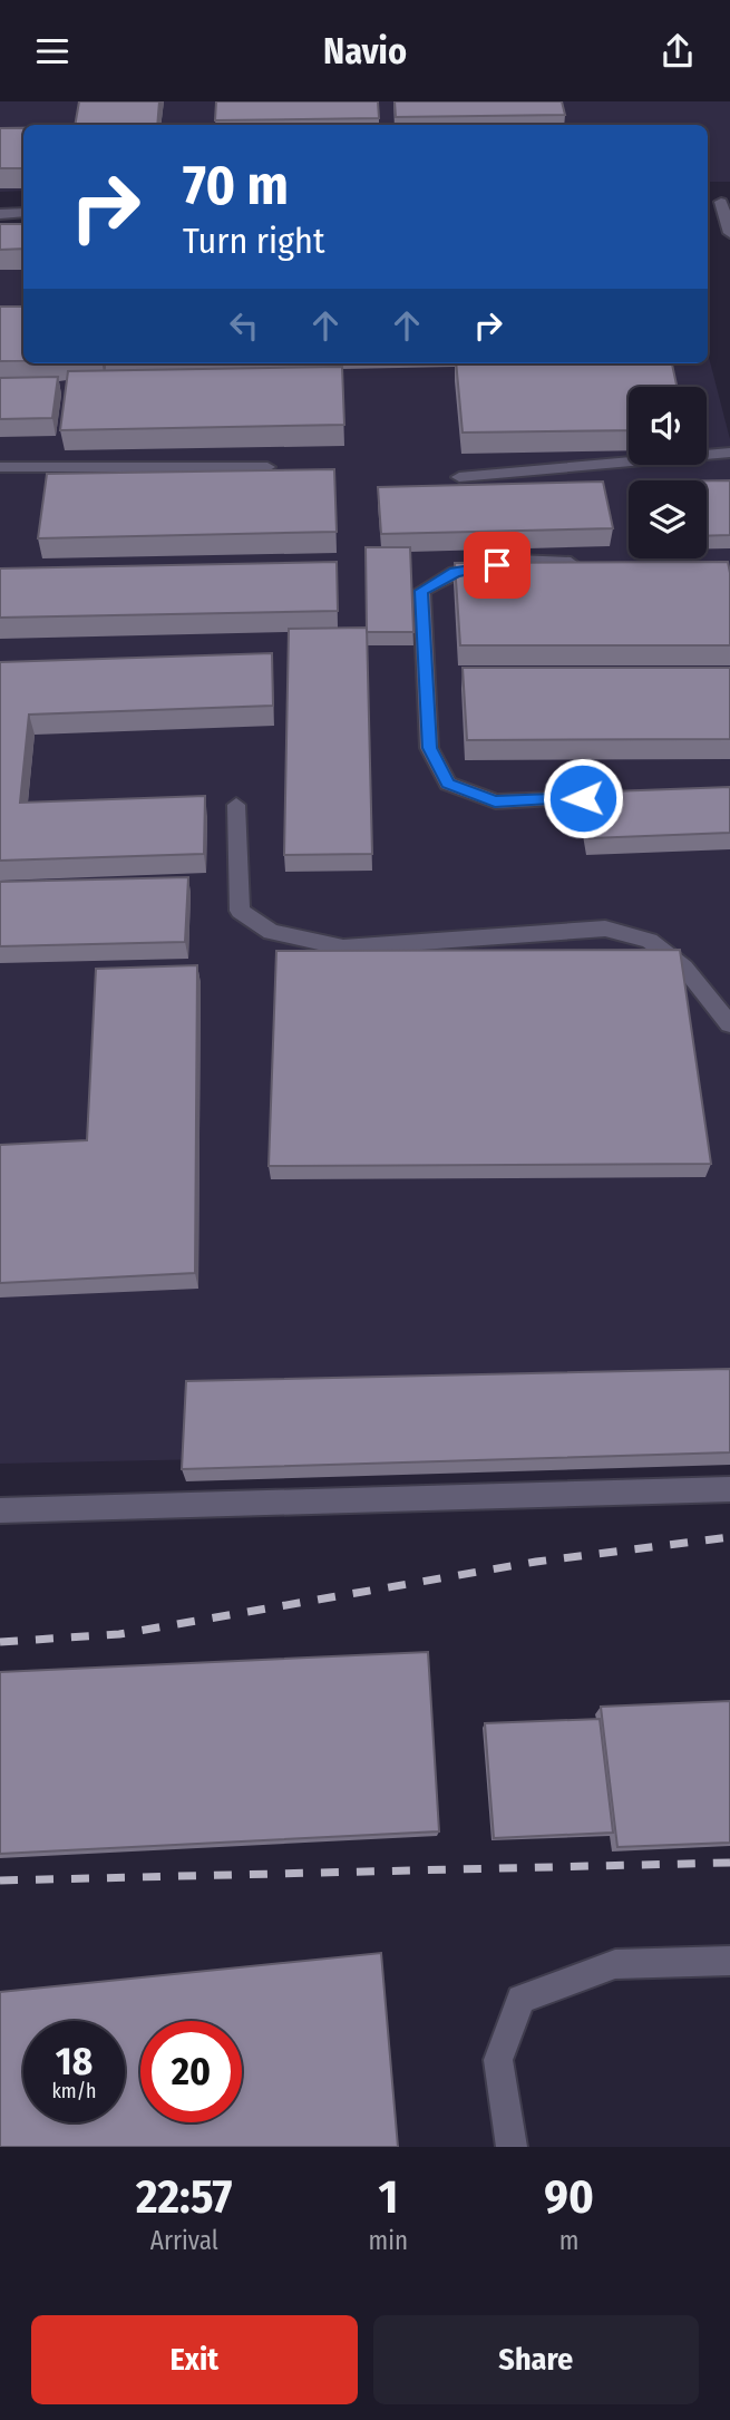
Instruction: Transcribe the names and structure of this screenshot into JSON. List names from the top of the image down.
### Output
{
  "page": {
    "header": "Navio",
    "turn": ["70 m", "Turn right"],
    "speed": "18 km/h",
    "limit": "20",
    "eta": [
      "22:57",
      "Arrival",
      "1",
      "min",
      "90",
      "m"
    ],
    "buttons": ["Exit", "Share"]
  }
}
